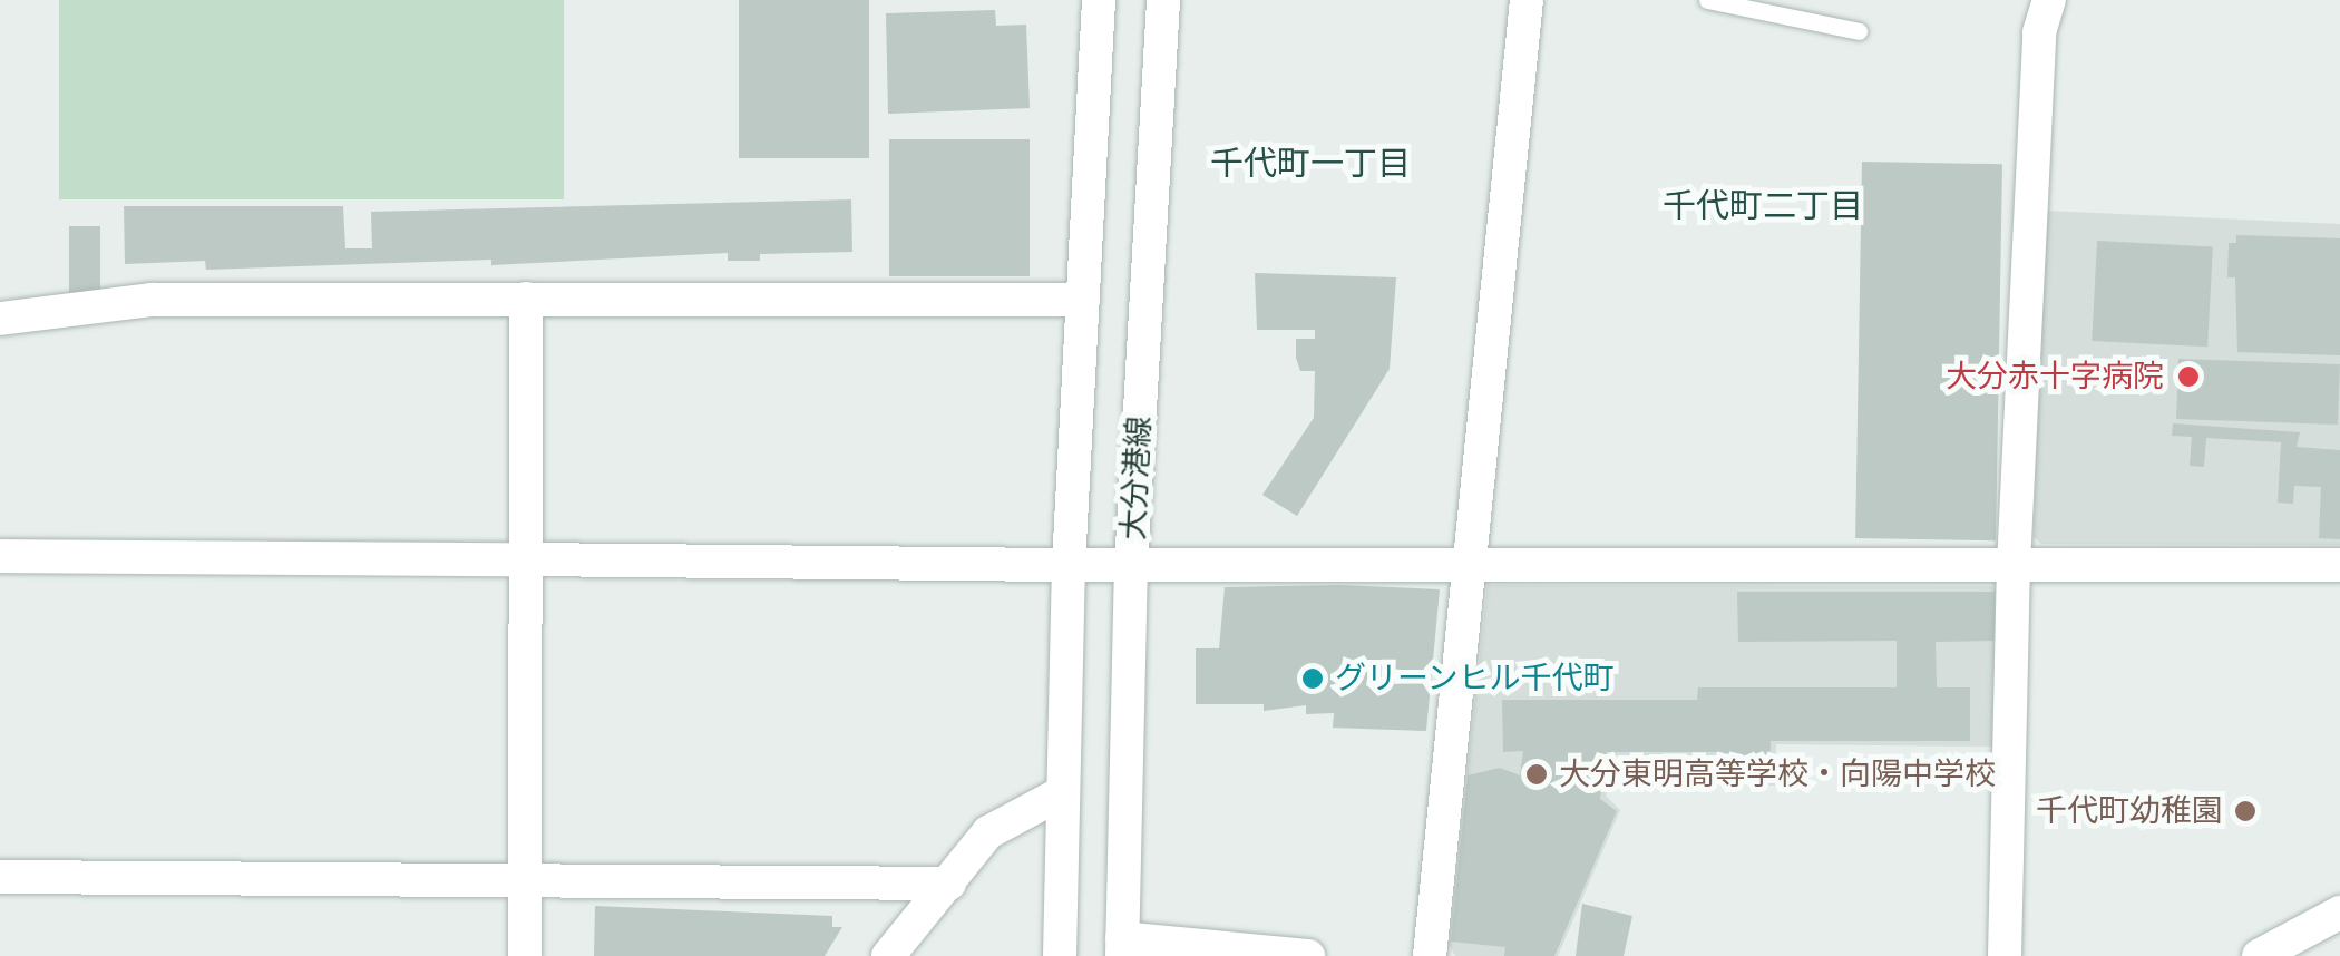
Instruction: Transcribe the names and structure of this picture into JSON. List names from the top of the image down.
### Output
{
  "streets": {
    "street": ["大分港線"]
  },
  "districts": ["千代町一丁目", "千代町二丁目"],
  "places": [
    "大分赤十字病院",
    "グリーンヒル千代町",
    "大分東明高等学校・向陽中学校",
    "千代町幼稚園"
  ]
}
